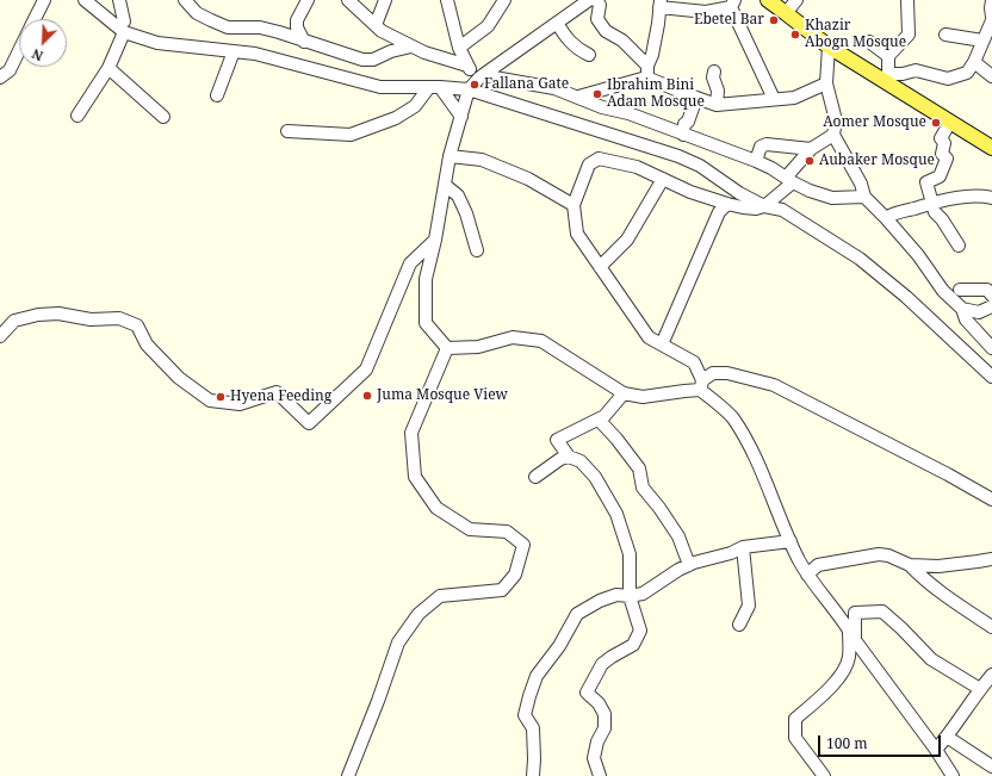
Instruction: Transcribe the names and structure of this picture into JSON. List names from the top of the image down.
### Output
{
  "places": [
    "Ebetel Bar",
    "Khazir Abogn Mosque",
    "Fallana Gate",
    "Ibrahim Bini Adam Mosque",
    "Aomer Mosque",
    "Aubaker Mosque",
    "Juma Mosque View",
    "Hyena Feeding"
  ],
  "scale_bar": "100 m",
  "north": "bottom left"
}
